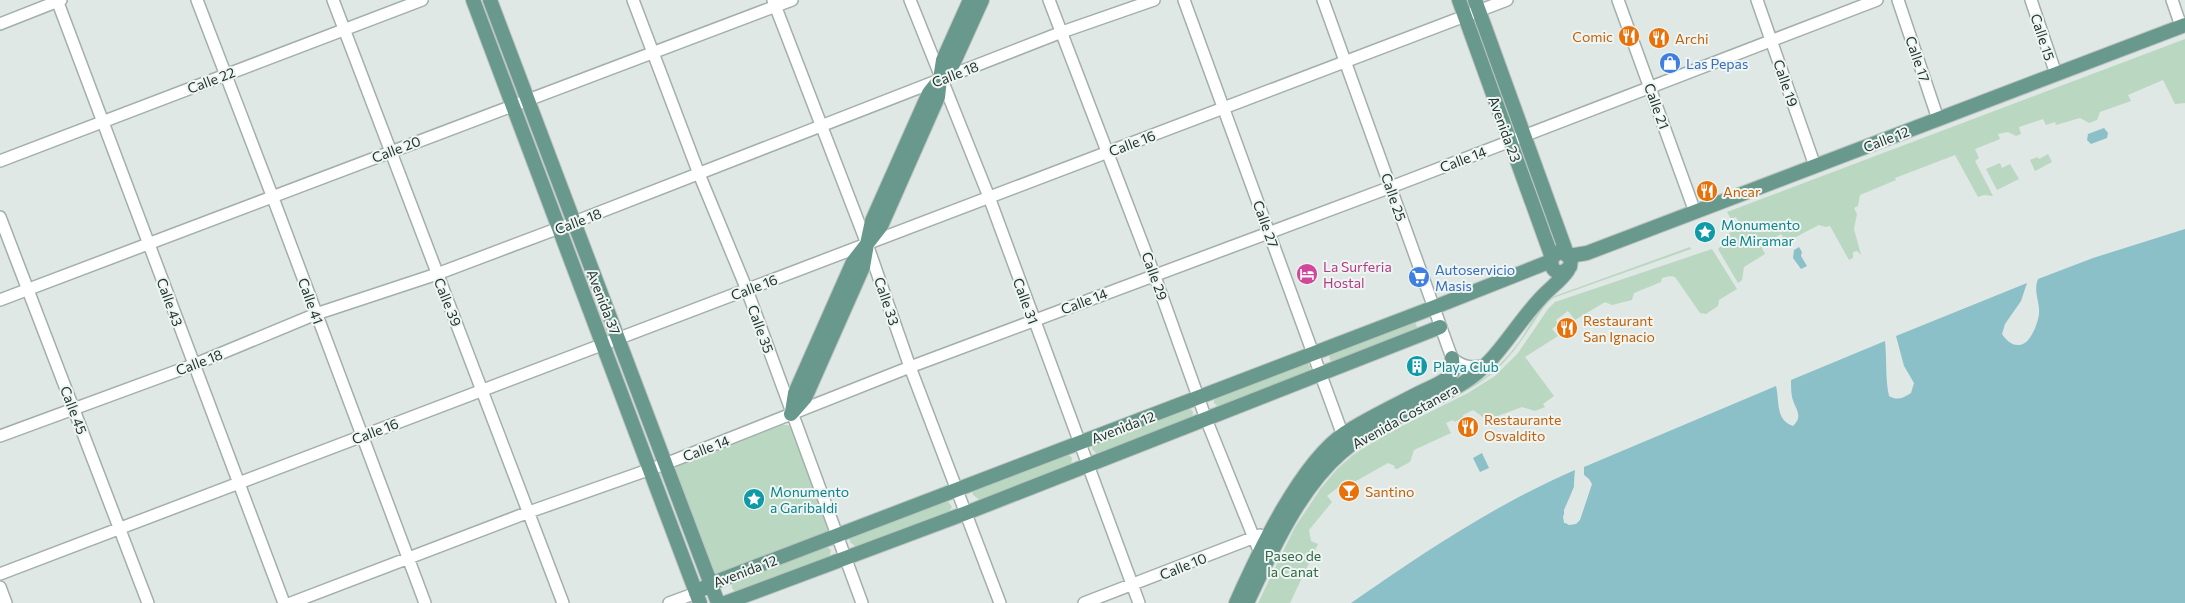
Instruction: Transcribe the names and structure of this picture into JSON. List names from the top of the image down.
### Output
{
  "streets": {
    "main road": [
      "Avenida 23",
      "Calle 12",
      "Avenida 37",
      "Avenida Costanera",
      "Avenida 12"
    ],
    "street": [
      "Calle 15",
      "Calle 17",
      "Calle 18",
      "Calle 22",
      "Calle 19",
      "Calle 21",
      "Calle 16",
      "Calle 20",
      "Calle 14",
      "Calle 25",
      "Calle 27",
      "Calle 29",
      "Calle 41",
      "Calle 33",
      "Calle 31",
      "Calle 43",
      "Calle 39",
      "Calle 35",
      "Calle 45",
      "Calle 10"
    ]
  },
  "crossings": [
    ["Calle 15", "Calle 12"],
    ["Calle 17", "Calle 12"],
    ["Calle 18", "Calle 29"],
    ["Calle 18", "Calle 41"],
    ["Calle 18", "Calle 33"],
    ["Calle 18", "Calle 31"],
    ["Calle 18", "Calle 43"],
    ["Calle 18", "Calle 39"],
    ["Calle 18", "Avenida 37"],
    ["Calle 18", "Calle 35"],
    ["Calle 18", "Calle 45"],
    ["Calle 22", "Calle 41"],
    ["Calle 22", "Calle 43"],
    ["Calle 22", "Calle 39"],
    ["Calle 19", "Calle 12"],
    ["Calle 19", "Calle 14"],
    ["Calle 21", "Calle 12"],
    ["Calle 21", "Calle 14"],
    ["Avenida 23", "Calle 12"],
    ["Avenida 23", "Calle 16"],
    ["Avenida 23", "Calle 14"],
    ["Avenida 23", "Avenida Costanera"],
    ["Avenida 23", "Avenida 12"],
    ["Calle 12", "Avenida Costanera"],
    ["Calle 16", "Calle 25"],
    ["Calle 16", "Calle 27"],
    ["Calle 16", "Calle 29"],
    ["Calle 16", "Calle 41"],
    ["Calle 16", "Calle 33"],
    ["Calle 16", "Calle 31"],
    ["Calle 16", "Calle 43"],
    ["Calle 16", "Calle 39"],
    ["Calle 16", "Avenida 37"],
    ["Calle 16", "Calle 35"],
    ["Calle 16", "Calle 45"],
    ["Calle 20", "Calle 41"],
    ["Calle 20", "Calle 33"],
    ["Calle 20", "Calle 43"],
    ["Calle 20", "Calle 39"],
    ["Calle 20", "Avenida 37"],
    ["Calle 20", "Calle 35"],
    ["Calle 20", "Calle 45"],
    ["Calle 14", "Calle 25"],
    ["Calle 14", "Calle 27"],
    ["Calle 14", "Calle 29"],
    ["Calle 14", "Calle 41"],
    ["Calle 14", "Calle 33"],
    ["Calle 14", "Calle 31"],
    ["Calle 14", "Calle 39"],
    ["Calle 14", "Avenida 37"],
    ["Calle 14", "Calle 35"],
    ["Calle 25", "Avenida Costanera"],
    ["Calle 25", "Avenida 12"],
    ["Calle 27", "Avenida Costanera"],
    ["Calle 27", "Avenida 12"],
    ["Calle 29", "Avenida Costanera"],
    ["Calle 29", "Avenida 12"],
    ["Calle 29", "Calle 10"],
    ["Calle 33", "Avenida 12"],
    ["Calle 31", "Avenida 12"],
    ["Calle 31", "Calle 10"],
    ["Avenida 37", "Avenida 12"],
    ["Calle 35", "Avenida 12"],
    ["Avenida Costanera", "Calle 10"]
  ],
  "parks": ["Paseo de la Canat"],
  "places": {
    "restaurant": [
      "Comic",
      "Archi",
      "Ancar",
      "Restaurant San Ignacio",
      "Restaurante Osvaldito"
    ],
    "shop": ["Las Pepas"],
    "place": ["Monumento de Miramar", "Monumento a Garibaldi"],
    "hotel": ["La Surferia Hostal"],
    "supermarket": ["Autoservicio Masis"],
    "building": ["Playa Club"],
    "bar": ["Santino"]
  }
}
